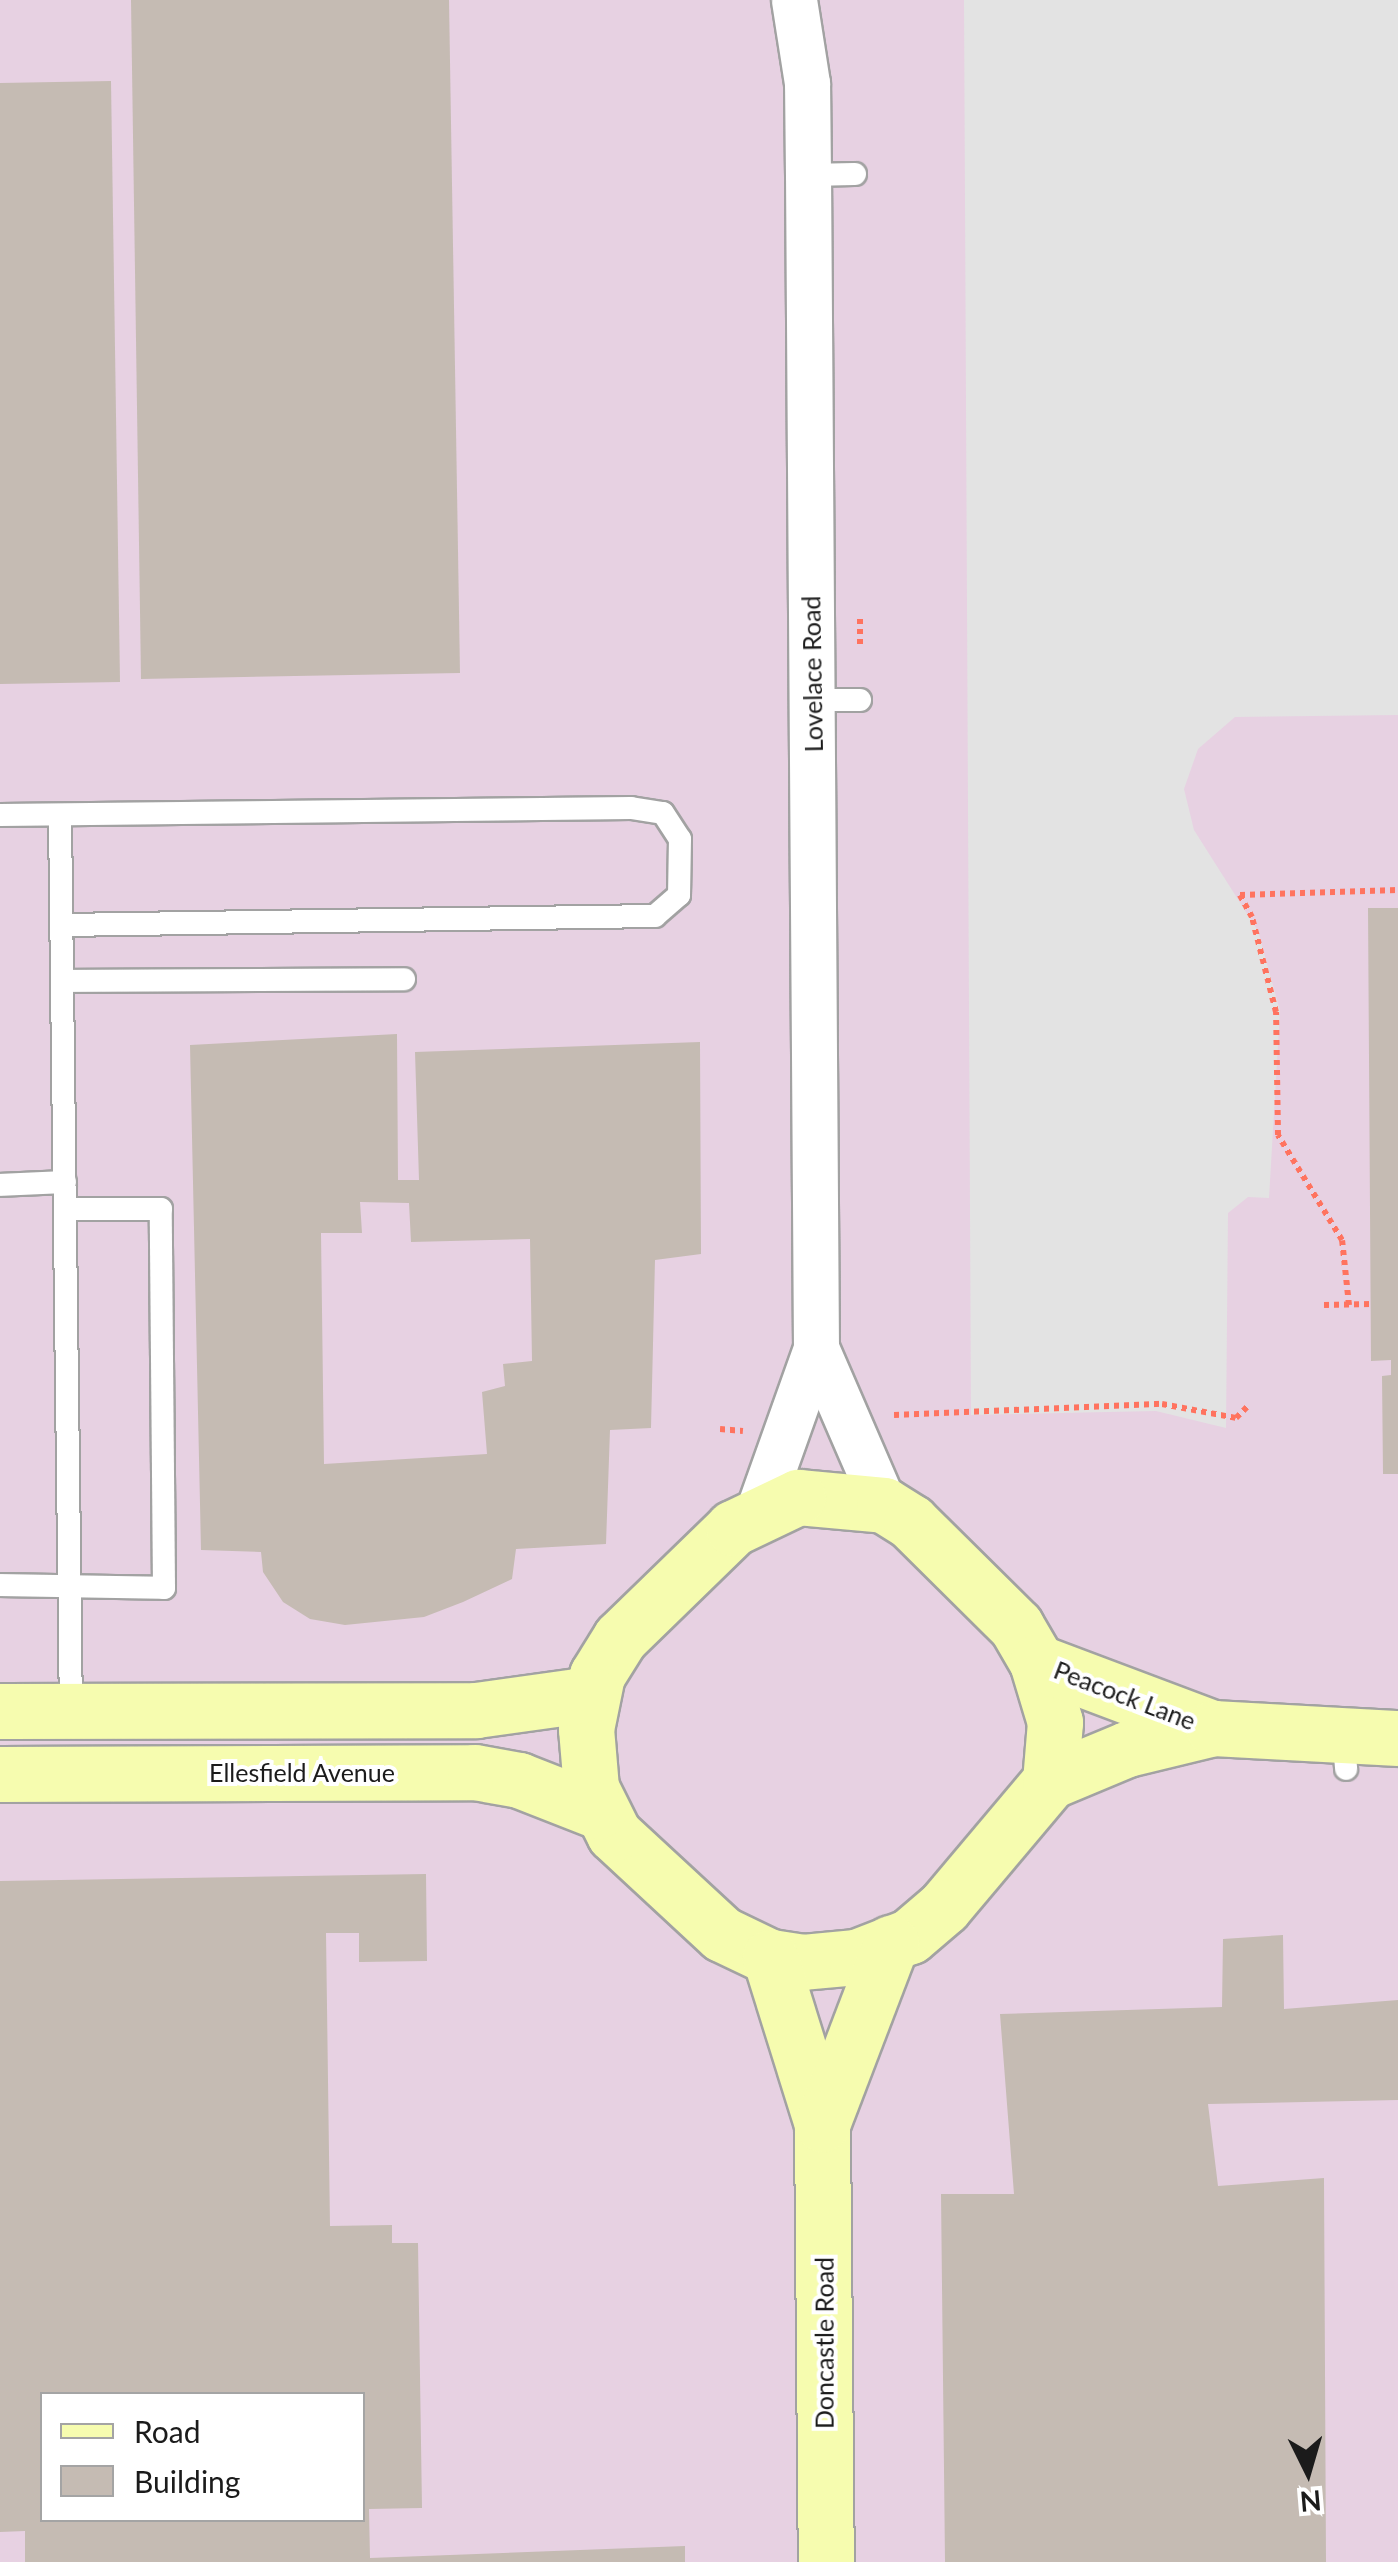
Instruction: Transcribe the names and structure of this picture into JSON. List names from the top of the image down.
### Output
{
  "streets": {
    "street": [
      "Lovelace Road",
      "Peacock Lane",
      "Ellesfield Avenue",
      "Doncastle Road"
    ]
  },
  "legend": ["Road", "Building"],
  "north": "bottom"
}
